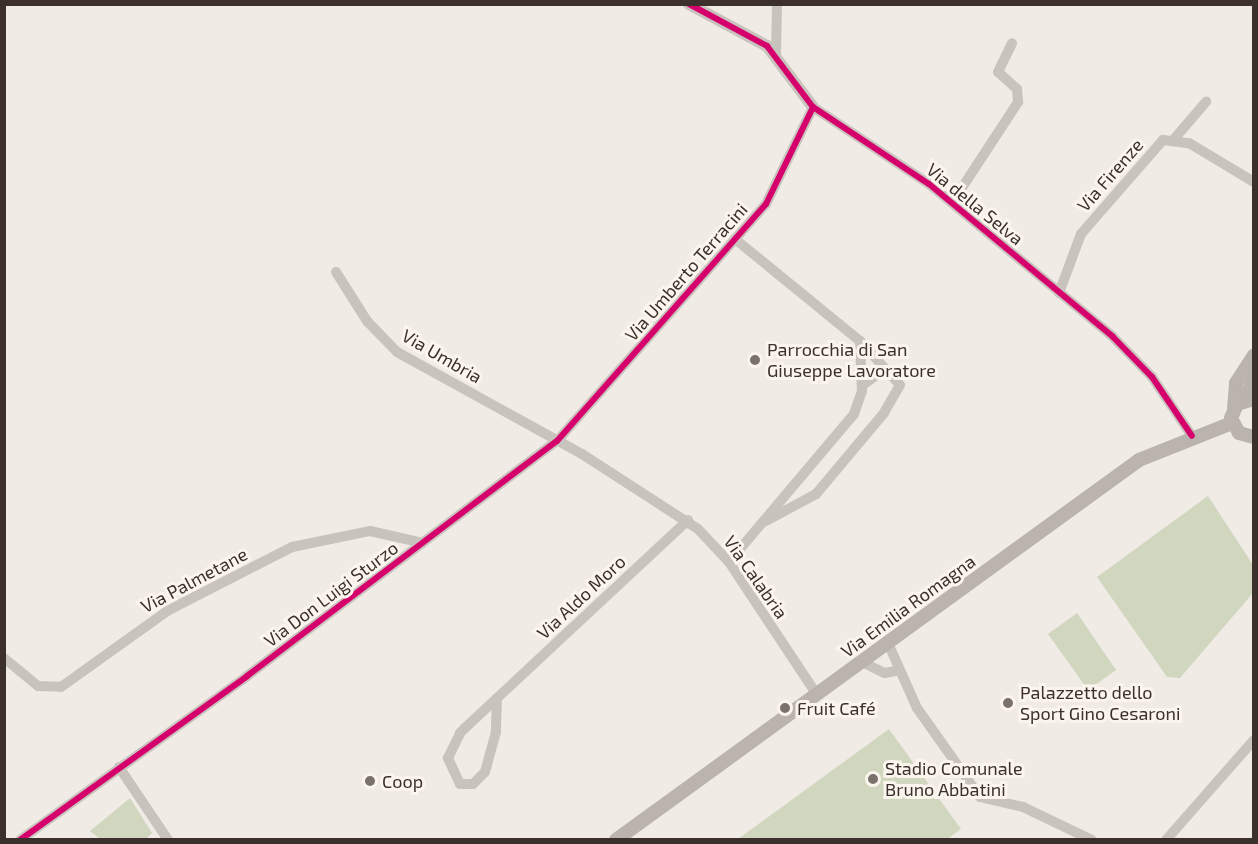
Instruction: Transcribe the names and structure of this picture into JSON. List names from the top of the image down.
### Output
{
  "streets": {
    "main road": ["Via Emilia Romagna"],
    "street": [
      "Via Firenze",
      "Via della Selva",
      "Via Umberto Terracini",
      "Via Umbria",
      "Via Calabria",
      "Via Palmetane",
      "Via Don Luigi Sturzo",
      "Via Aldo Moro"
    ]
  },
  "crossings": [
    ["Via Firenze", "Via della Selva"],
    ["Via della Selva", "Via Umberto Terracini"],
    ["Via della Selva", "Via Emilia Romagna"],
    ["Via Umberto Terracini", "Via Umbria"],
    ["Via Umberto Terracini", "Via Calabria"],
    ["Via Umberto Terracini", "Via Don Luigi Sturzo"],
    ["Via Umbria", "Via Calabria"],
    ["Via Umbria", "Via Don Luigi Sturzo"],
    ["Via Calabria", "Via Don Luigi Sturzo"],
    ["Via Calabria", "Via Aldo Moro"],
    ["Via Calabria", "Via Emilia Romagna"],
    ["Via Palmetane", "Via Don Luigi Sturzo"]
  ],
  "places": [
    "Parrocchia di San Giuseppe Lavoratore",
    "Palazzetto dello Sport Gino Cesaroni",
    "Fruit Café",
    "Stadio Comunale Bruno Abbatini",
    "Coop"
  ]
}
